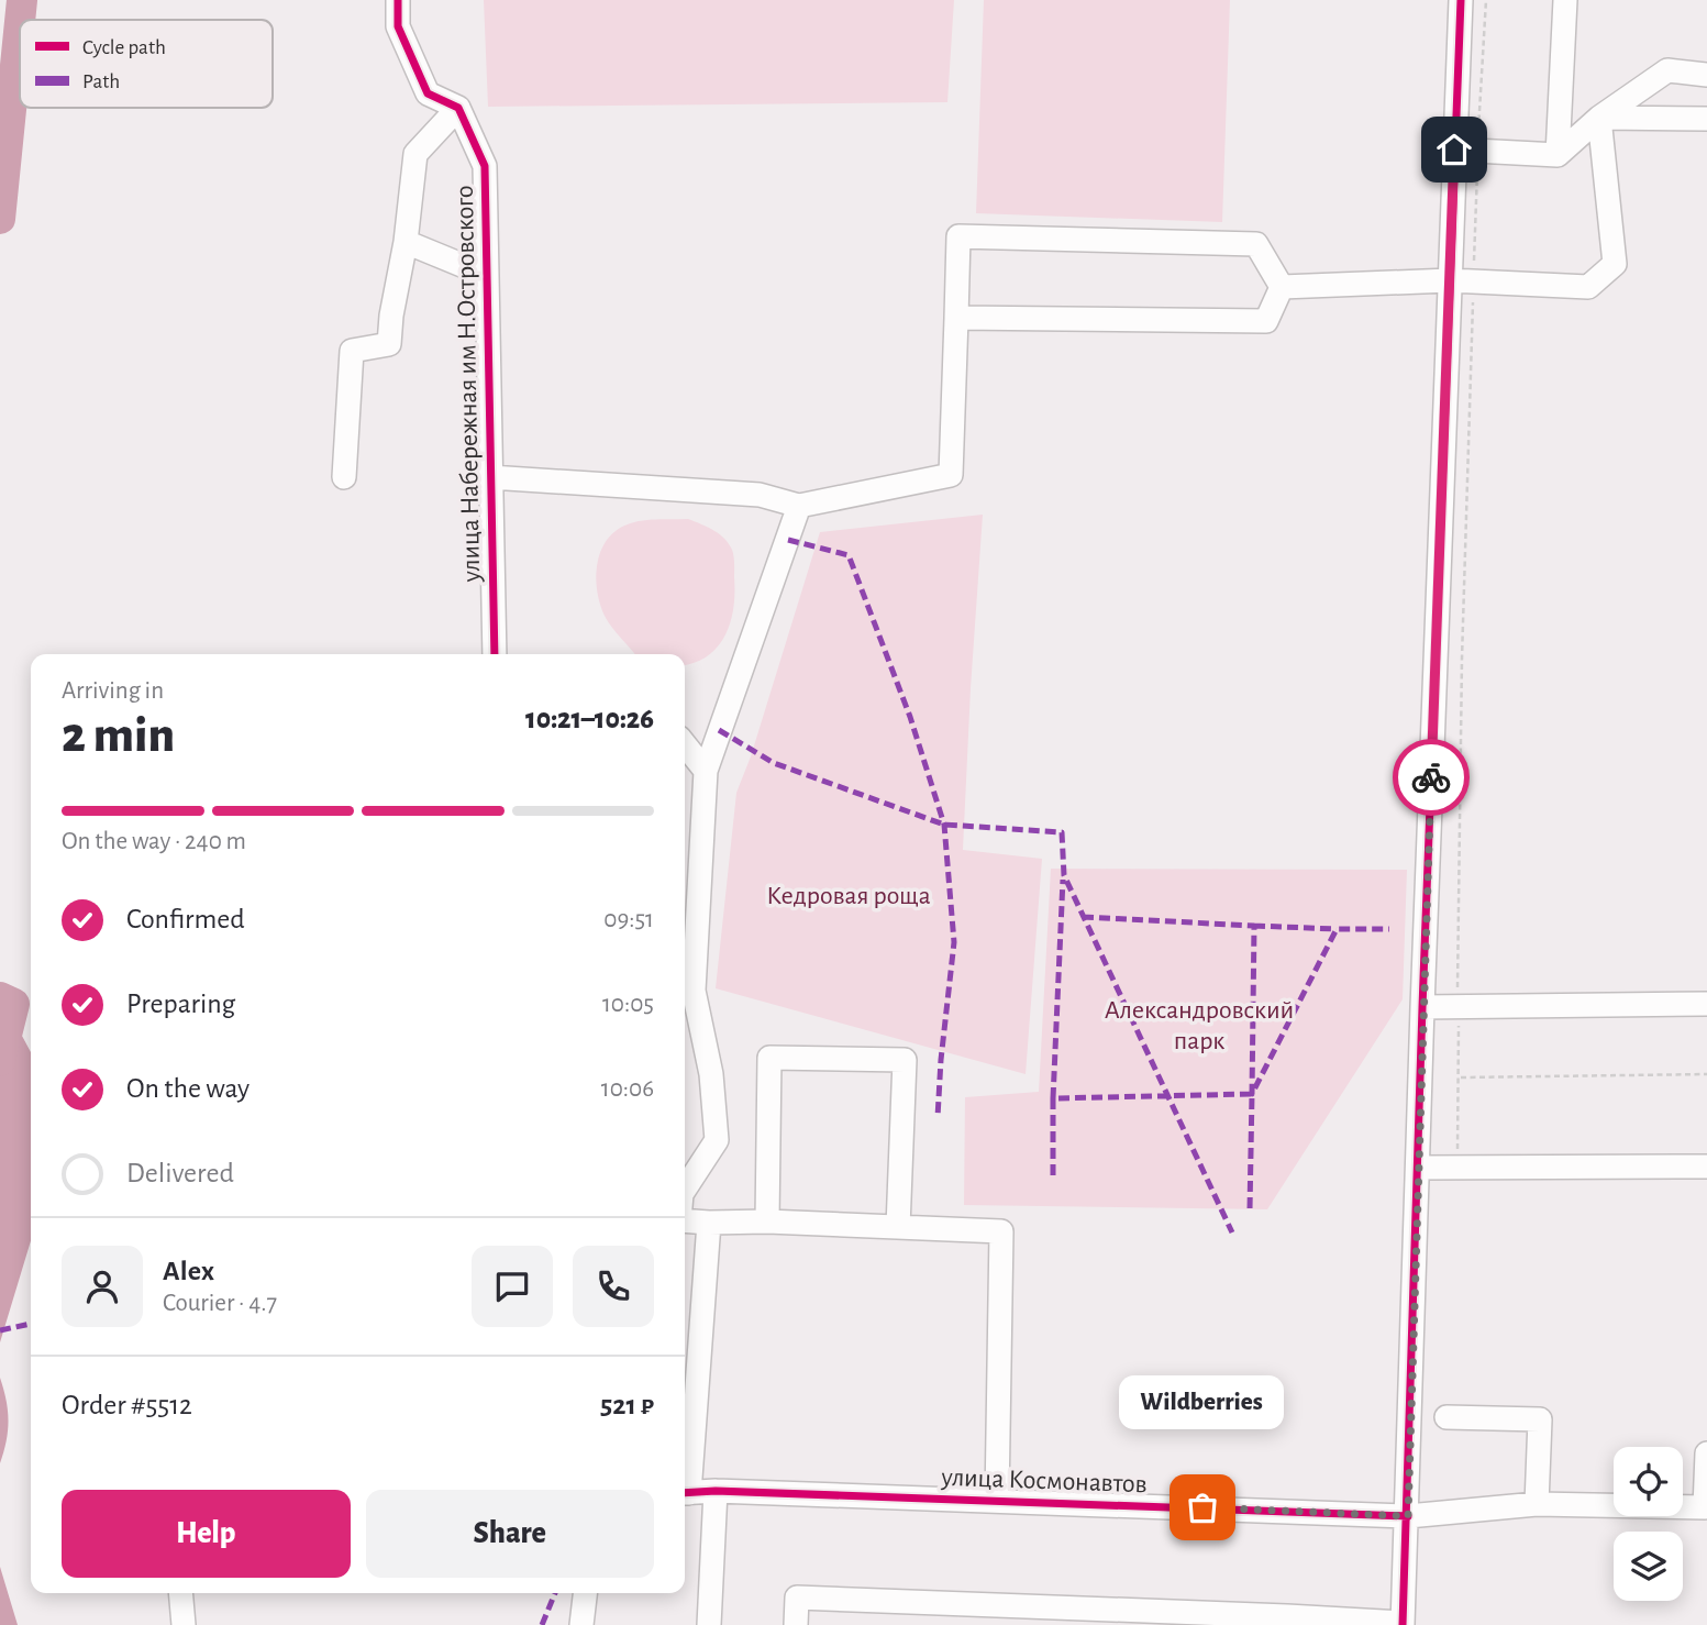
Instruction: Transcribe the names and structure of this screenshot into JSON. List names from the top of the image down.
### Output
{
  "streets": {
    "street": ["улица Набережная им Н.Островского", "улица Космонавтов"]
  },
  "parks": ["Кедровая роща", "Александровский парк"],
  "places": ["Wildberries"],
  "legend": ["Cycle path", "Path"],
  "page": {
    "heading": ["2 min", "Arriving in", "10:21–10:26"],
    "panel": [
      "Alex",
      "Courier · 4.7",
      "Order #5512",
      "521 ₽"
    ],
    "bar": "On the way · 240 m",
    "list": [
      ["Confirmed", "09:51"],
      ["Preparing", "10:05"],
      ["On the way", "10:06"],
      "Delivered"
    ],
    "bubble": "Wildberries",
    "buttons": ["Help", "Share"]
  }
}
